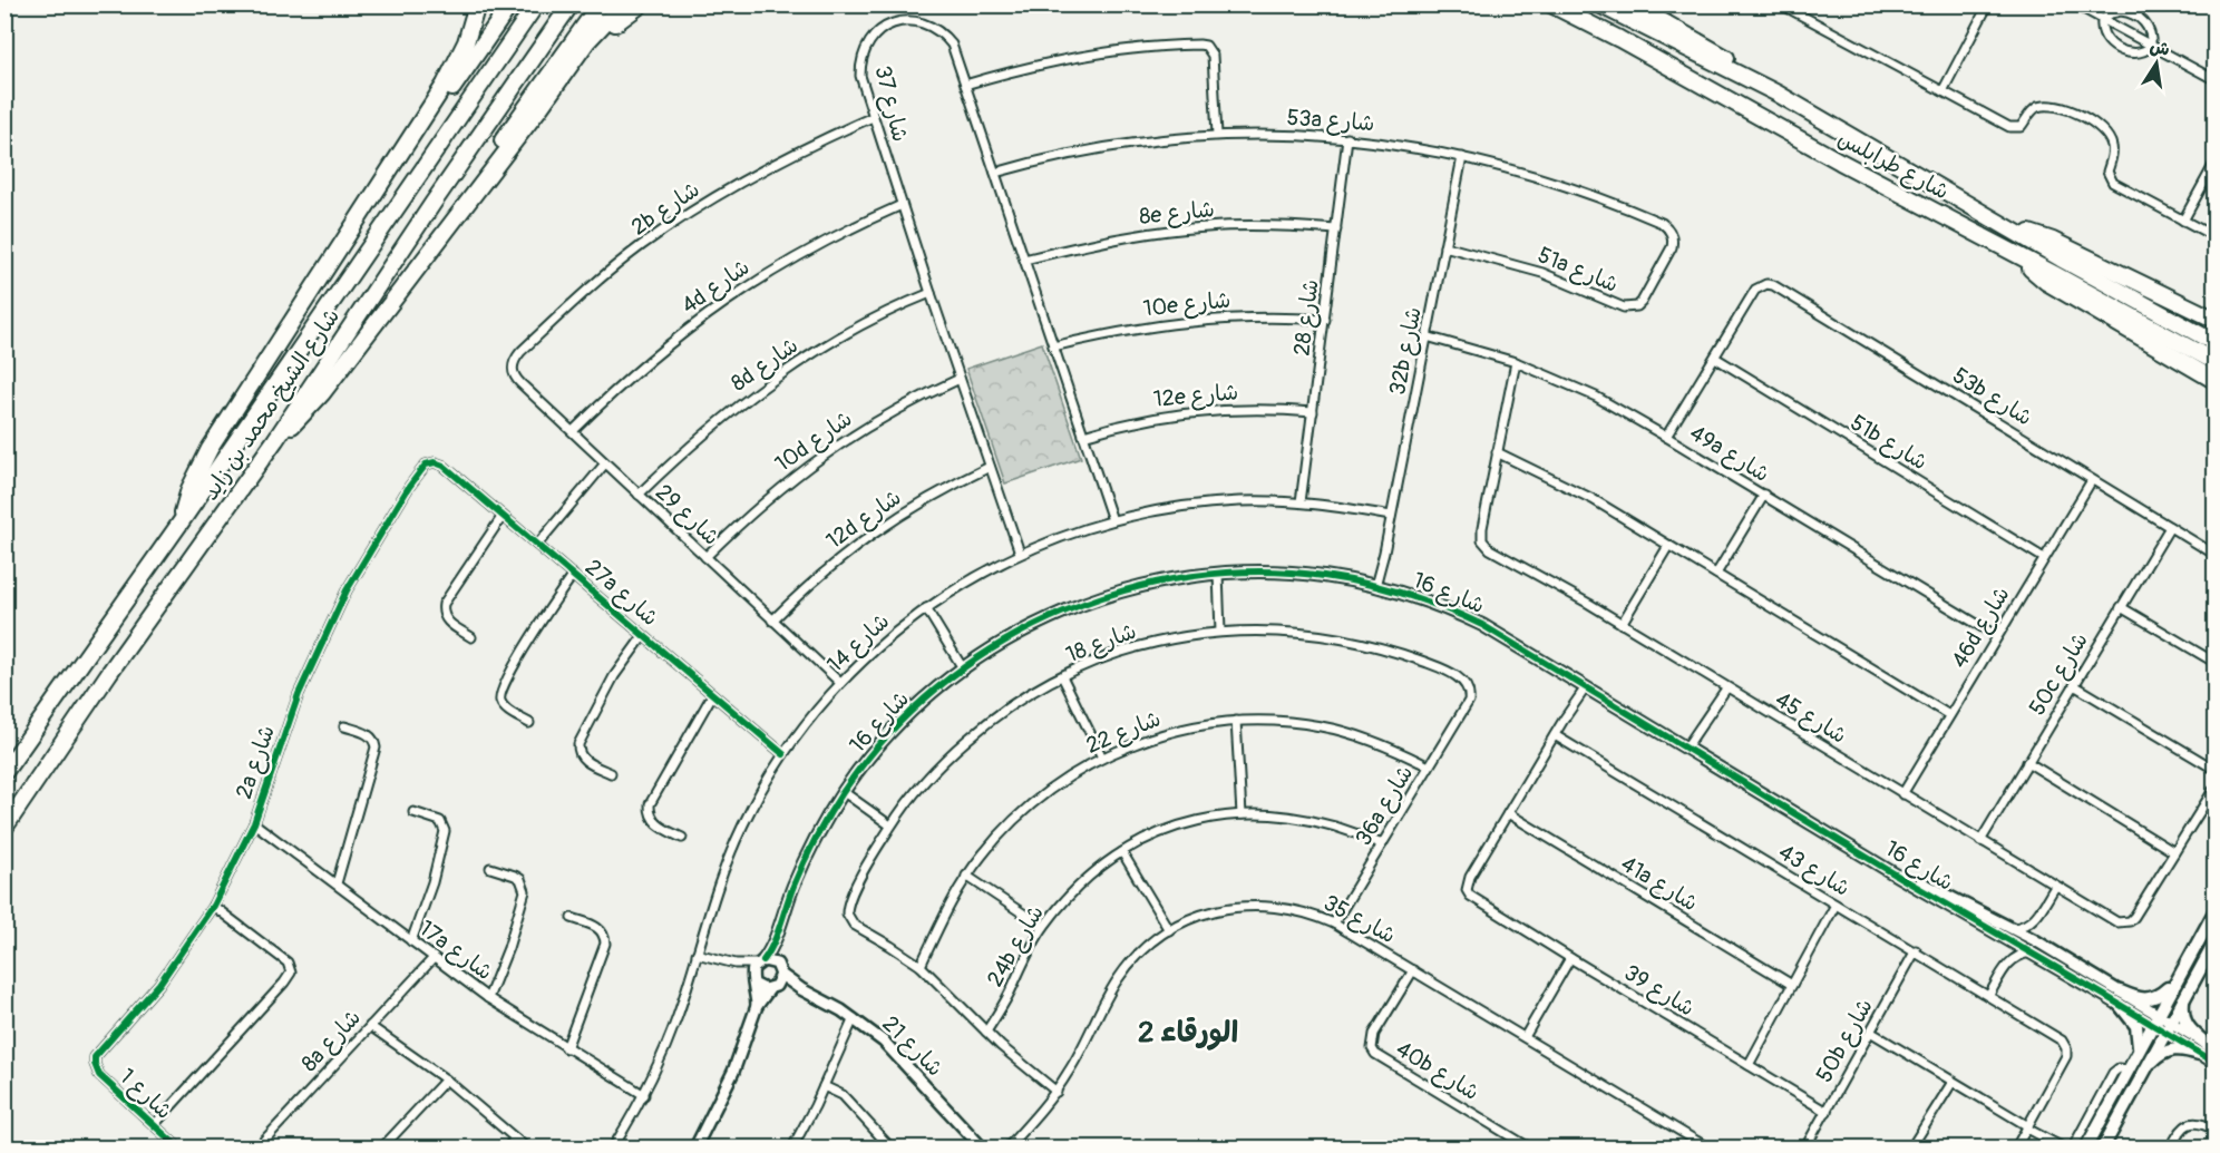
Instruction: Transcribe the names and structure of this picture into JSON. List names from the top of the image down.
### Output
{
  "streets": {
    "highway": ["شارع طرابلس", "شارع الشيخ محمد بن زايد"],
    "street": [
      "شارع 37",
      "53a شارع",
      "2b شارع",
      "8e شارع",
      "51a شارع",
      "4d شارع",
      "10e شارع",
      "شارع 28",
      "32b شارع",
      "8d شارع",
      "12e شارع",
      "53b شارع",
      "10d شارع",
      "51b شارع",
      "49a شارع",
      "شارع 29",
      "12d شارع",
      "27a شارع",
      "شارع 16",
      "46d شارع",
      "شارع 14",
      "شارع 18",
      "50c شارع",
      "شارع 45",
      "شارع 22",
      "2a شارع",
      "36a شارع",
      "شارع 43",
      "41a شارع",
      "شارع 35",
      "24b شارع",
      "17a شارع",
      "شارع 39",
      "8a شارع",
      "50b شارع",
      "شارع 21",
      "40b شارع",
      "شارع 1"
    ]
  },
  "crossings": [
    ["شارع 37", "53a شارع"],
    ["شارع 37", "2b شارع"],
    ["شارع 37", "8e شارع"],
    ["شارع 37", "4d شارع"],
    ["شارع 37", "10e شارع"],
    ["شارع 37", "8d شارع"],
    ["شارع 37", "12e شارع"],
    ["شارع 37", "10d شارع"],
    ["شارع 37", "12d شارع"],
    ["شارع 37", "شارع 14"],
    ["53a شارع", "51a شارع"],
    ["53a شارع", "شارع 28"],
    ["53a شارع", "32b شارع"],
    ["2b شارع", "شارع 29"],
    ["8e شارع", "شارع 28"],
    ["51a شارع", "32b شارع"],
    ["4d شارع", "شارع 29"],
    ["10e شارع", "شارع 28"],
    ["شارع 28", "12e شارع"],
    ["شارع 28", "شارع 14"],
    ["32b شارع", "49a شارع"],
    ["32b شارع", "شارع 16"],
    ["32b شارع", "شارع 14"],
    ["8d شارع", "شارع 29"],
    ["53b شارع", "51b شارع"],
    ["53b شارع", "46d شارع"],
    ["53b شارع", "50c شارع"],
    ["10d شارع", "شارع 29"],
    ["51b شارع", "46d شارع"],
    ["49a شارع", "46d شارع"],
    ["شارع 29", "12d شارع"],
    ["شارع 29", "شارع 14"],
    ["27a شارع", "شارع 14"],
    ["27a شارع", "2a شارع"],
    ["شارع 16", "شارع 21"],
    ["46d شارع", "شارع 45"],
    ["شارع 14", "17a شارع"],
    ["شارع 18", "شارع 22"],
    ["شارع 18", "36a شارع"],
    ["50c شارع", "شارع 45"],
    ["شارع 22", "36a شارع"],
    ["2a شارع", "17a شارع"],
    ["2a شارع", "شارع 1"],
    ["36a شارع", "شارع 35"],
    ["36a شارع", "24b شارع"],
    ["شارع 43", "50b شارع"],
    ["41a شارع", "شارع 39"],
    ["شارع 35", "40b شارع"],
    ["17a شارع", "8a شارع"],
    ["شارع 39", "50b شارع"]
  ],
  "districts": ["الورقاء 2"],
  "north": "top"
}
